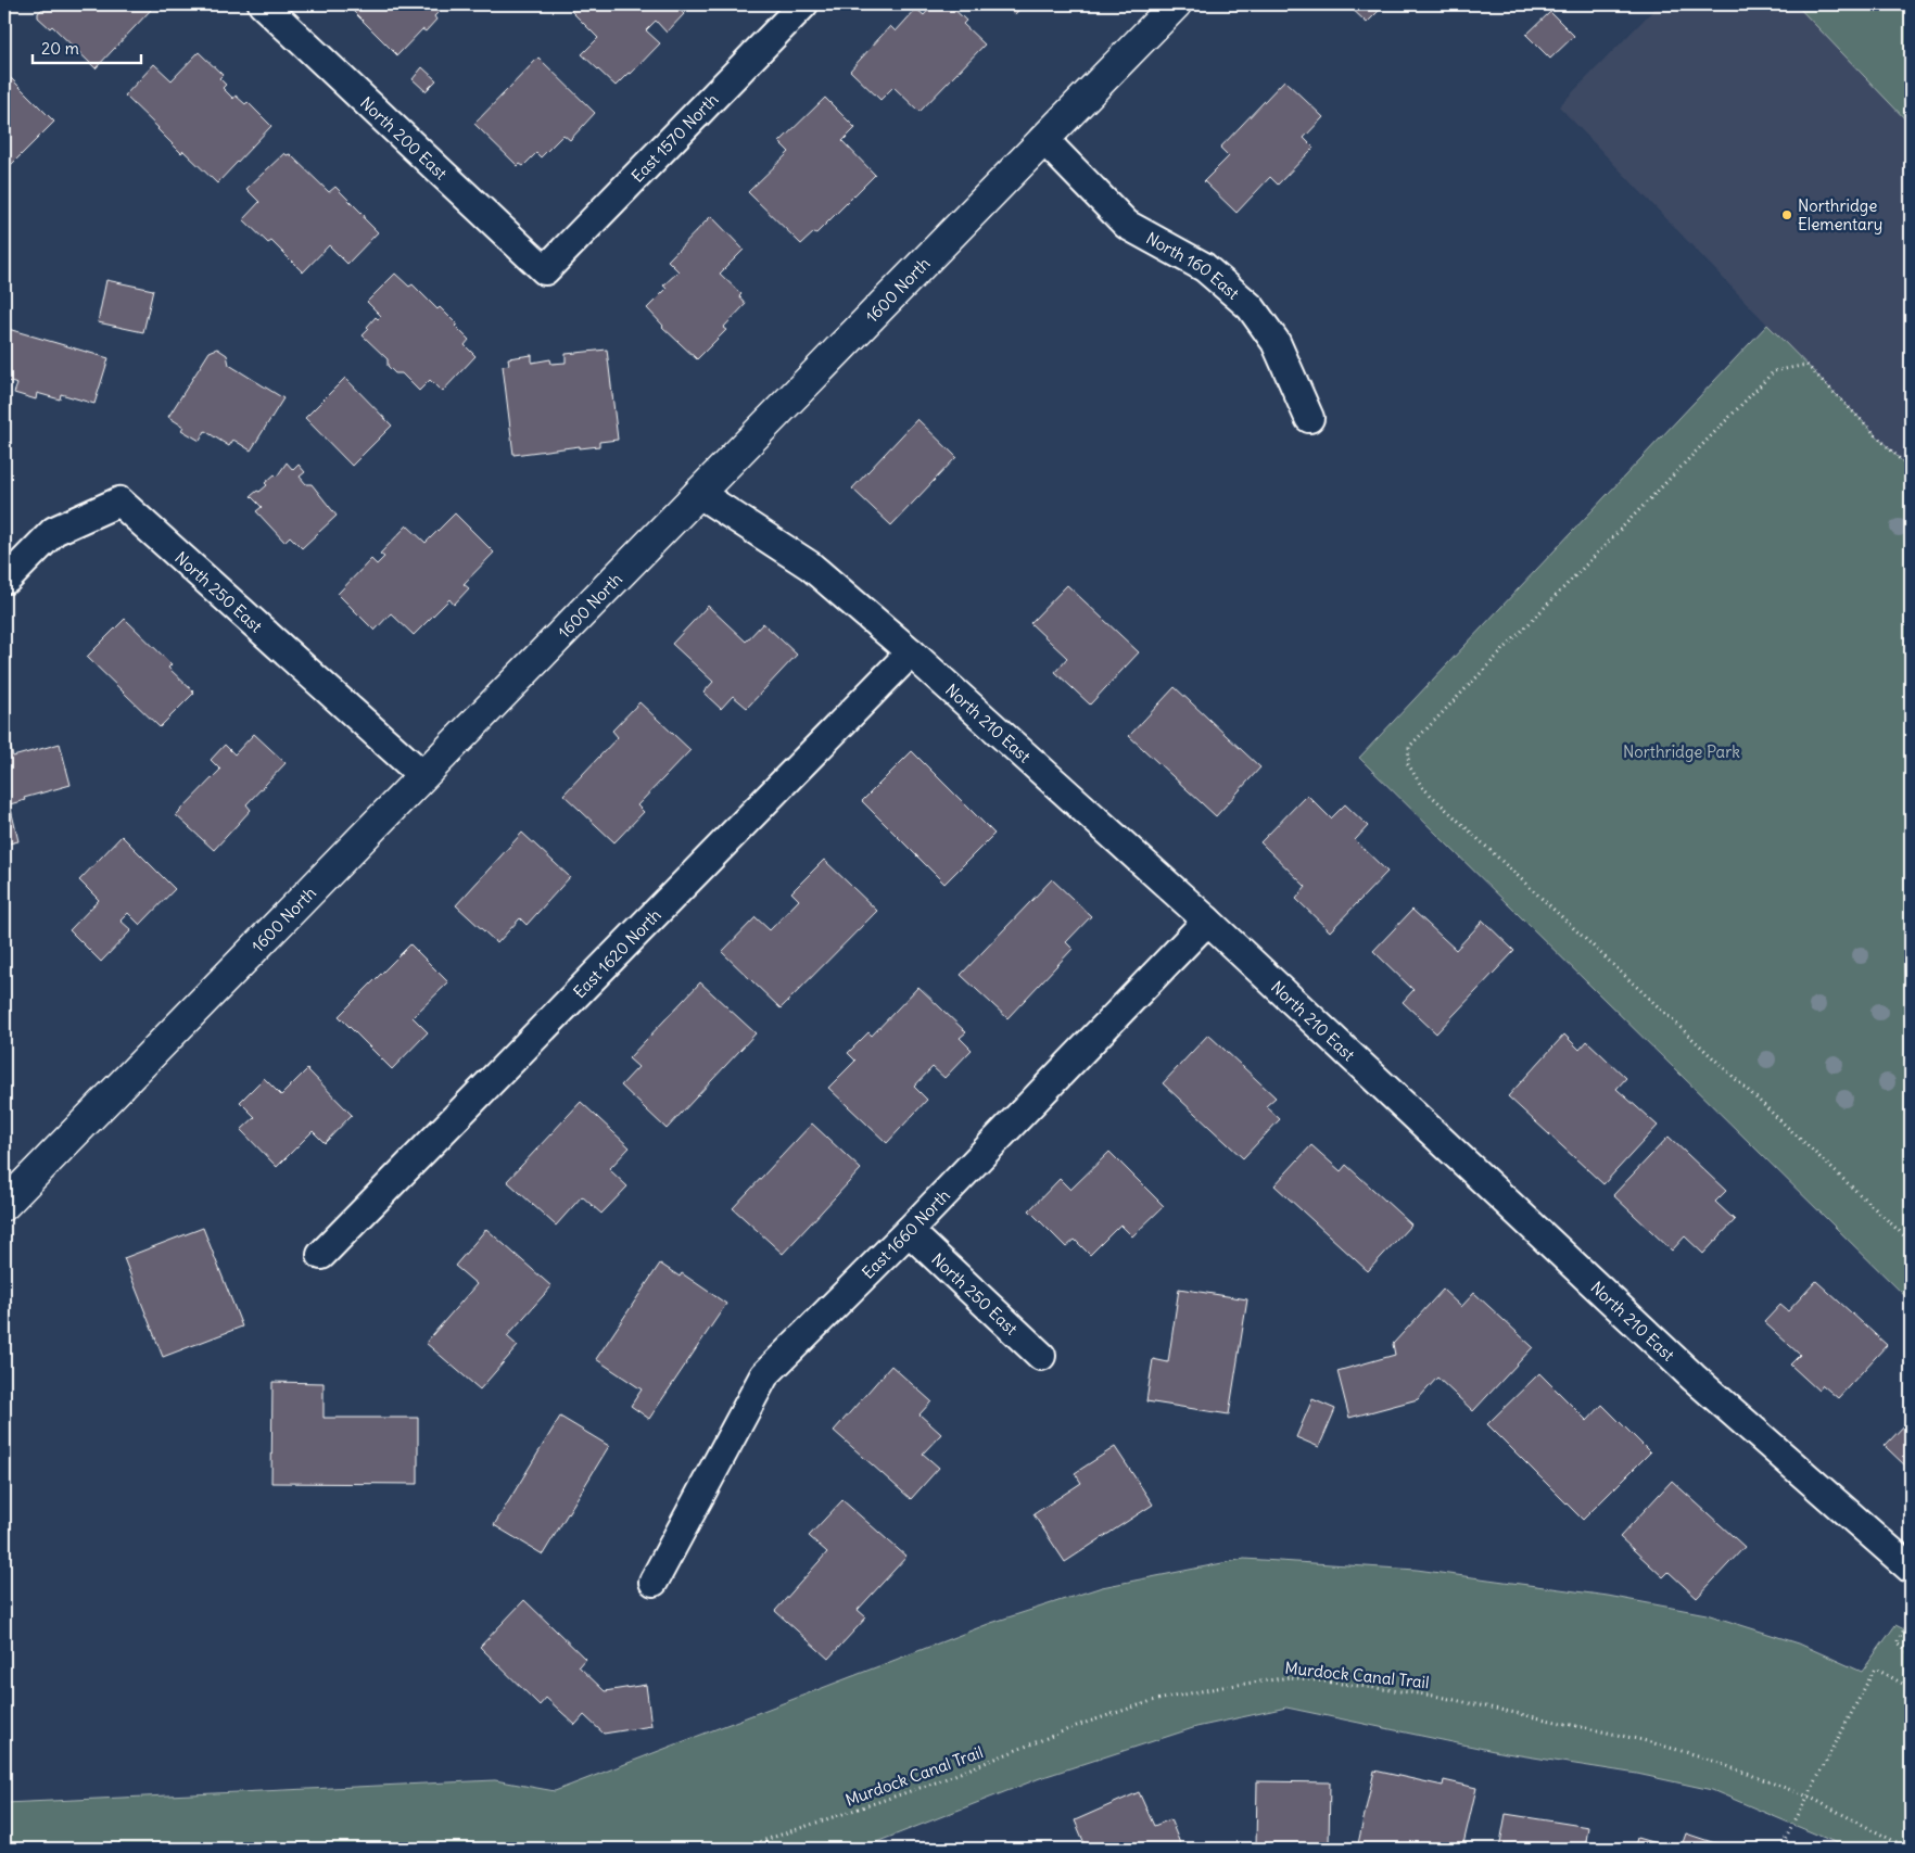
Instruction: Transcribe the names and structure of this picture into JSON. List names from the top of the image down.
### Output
{
  "streets": {
    "main road": ["1600 North"],
    "street": [
      "North 200 East",
      "East 1570 North",
      "North 160 East",
      "North 250 East",
      "North 210 East",
      "East 1620 North",
      "East 1660 North"
    ],
    "path": ["Murdock Canal Trail"]
  },
  "crossings": [
    ["North 200 East", "East 1570 North"],
    ["North 160 East", "1600 North"],
    ["1600 North", "North 250 East"],
    ["1600 North", "North 210 East"],
    ["North 250 East", "East 1660 North"],
    ["North 210 East", "East 1620 North"],
    ["North 210 East", "East 1660 North"]
  ],
  "parks": ["Northridge Park"],
  "places": ["Northridge Elementary"],
  "scale_bar": "20 m"
}
